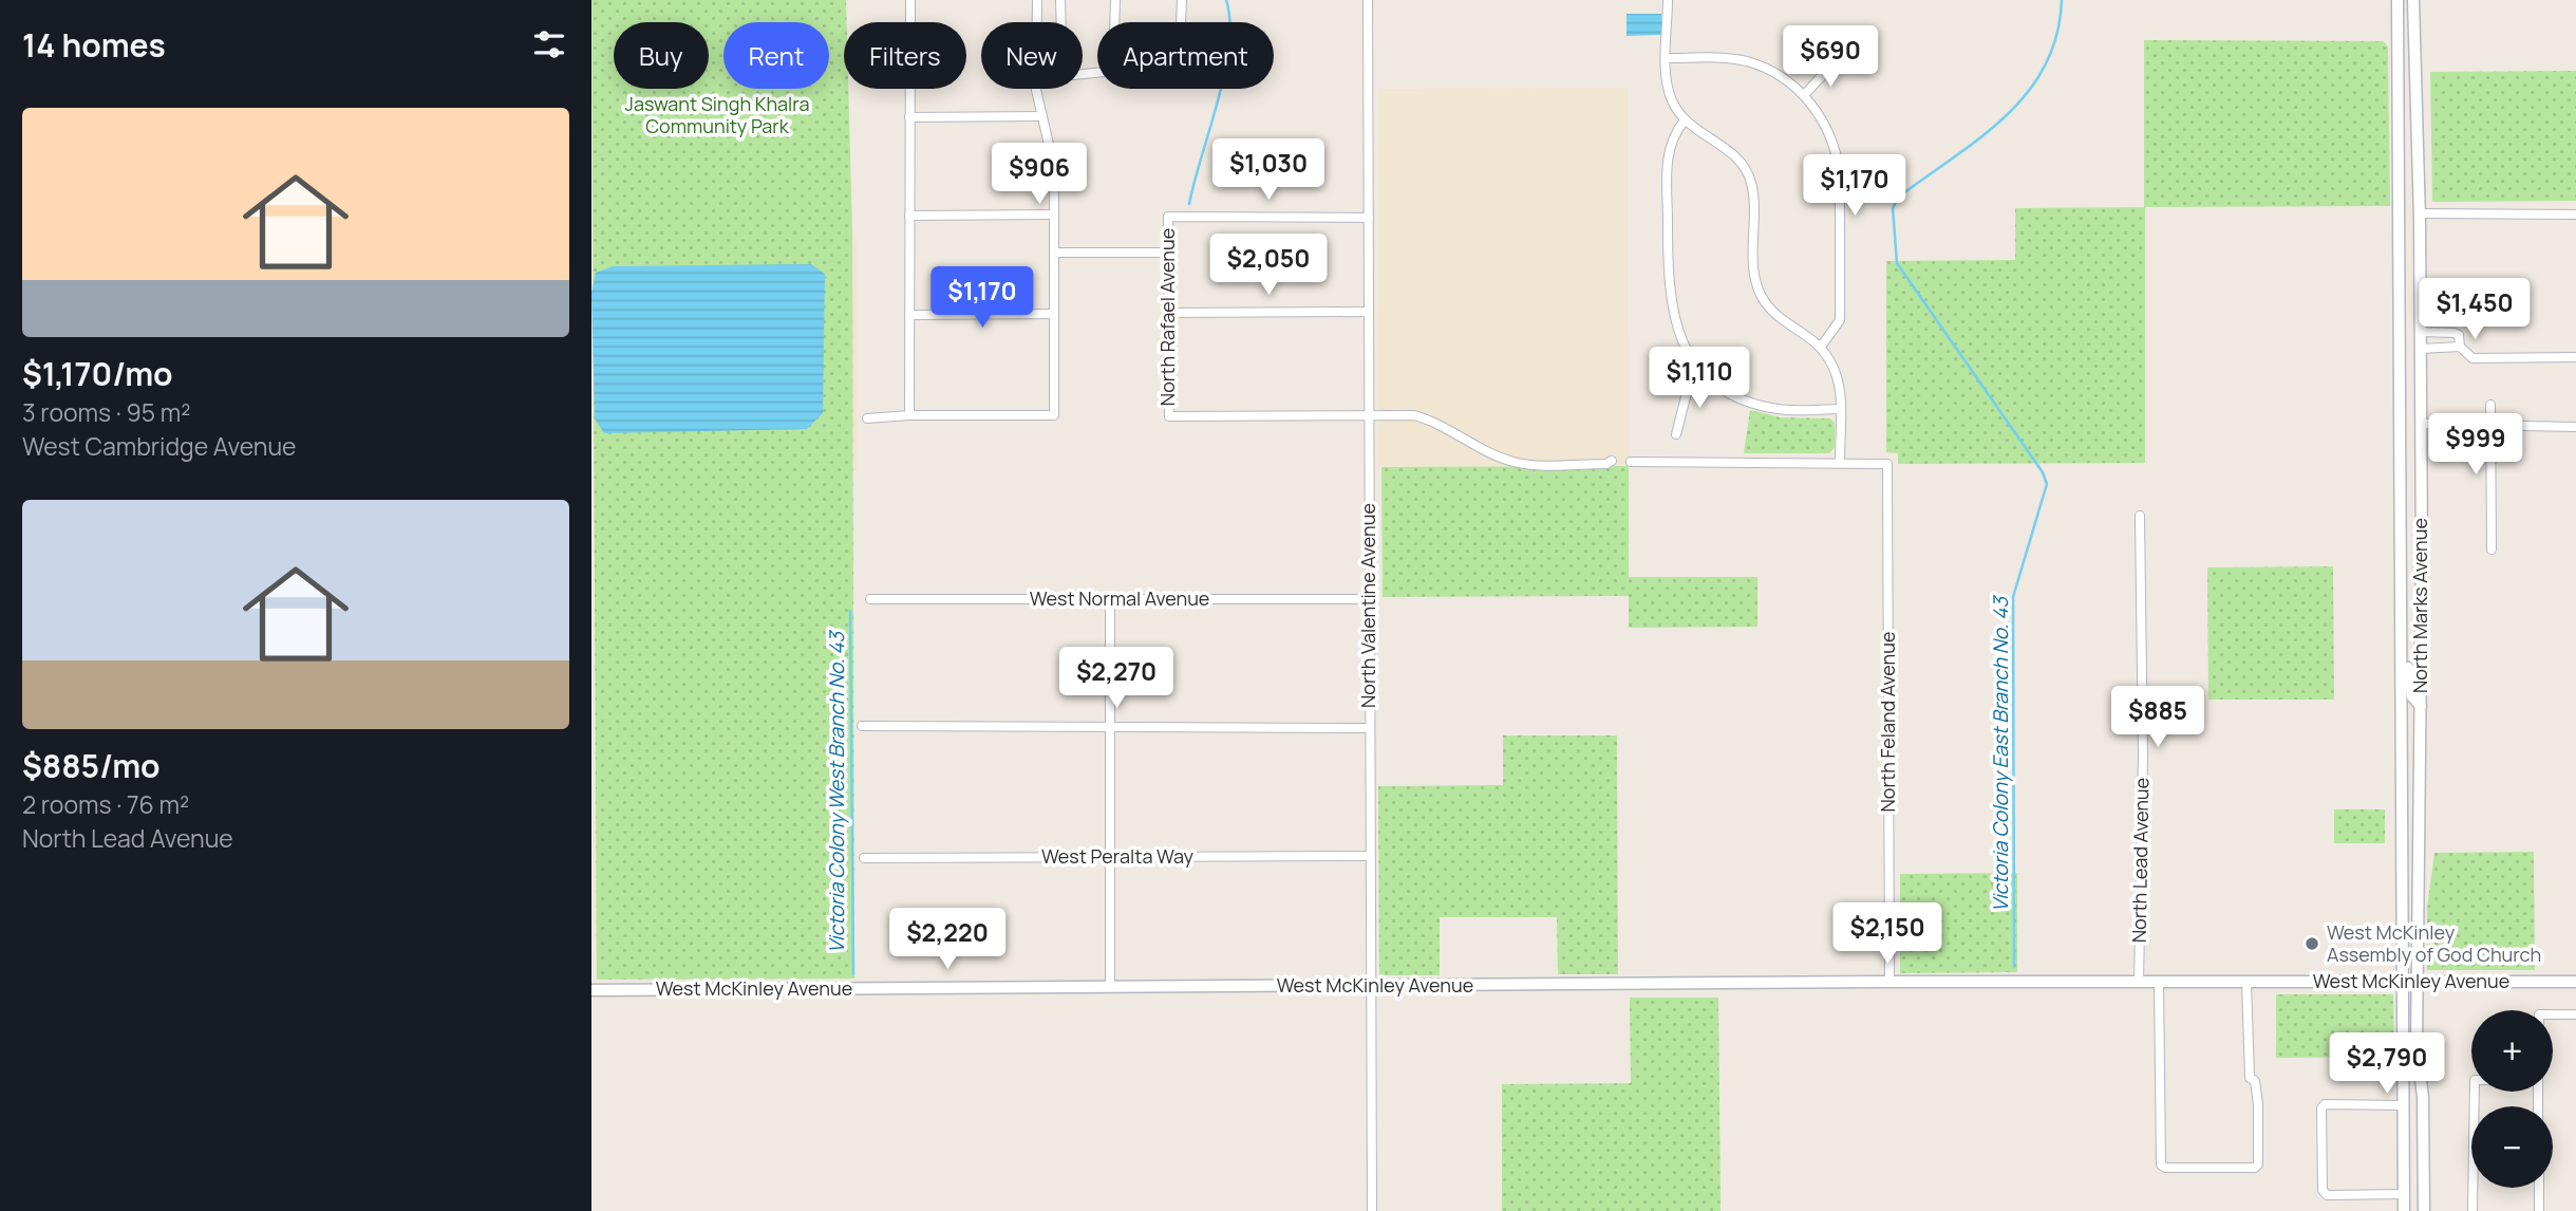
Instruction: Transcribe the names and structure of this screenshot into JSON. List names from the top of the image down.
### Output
{
  "streets": {
    "main road": ["North Marks Avenue", "West McKinley Avenue"],
    "street": [
      "North Rafael Avenue",
      "West Normal Avenue",
      "North Valentine Avenue",
      "North Feland Avenue",
      "West Peralta Way",
      "North Lead Avenue"
    ]
  },
  "crossings": [
    ["North Rafael Avenue", "North Valentine Avenue"],
    ["West Normal Avenue", "North Valentine Avenue"],
    ["North Valentine Avenue", "West Peralta Way"],
    ["North Valentine Avenue", "West McKinley Avenue"],
    ["North Marks Avenue", "West McKinley Avenue"],
    ["North Feland Avenue", "West McKinley Avenue"],
    ["North Lead Avenue", "West McKinley Avenue"]
  ],
  "water": ["Victoria Colony East Branch No. 43", "Victoria Colony West Branch No. 43"],
  "parks": ["Jaswant Singh Khalra Community Park"],
  "places": ["West McKinley Assembly of God Church"],
  "page": {
    "heading": "14 homes",
    "chip": [
      "Buy",
      "Rent",
      "Filters",
      "New",
      "Apartment"
    ],
    "price": [
      "$690",
      "$1,030",
      "$906",
      "$1,170",
      "$2,050",
      "$1,170",
      "$1,450",
      "$1,110",
      "$999",
      "$2,270",
      "$885",
      "$2,150",
      "$2,220",
      "$2,790"
    ],
    "list": [
      {
        "name": "$1,170/mo",
        "note": "3 rooms · 95 m² · West Cambridge Avenue"
      },
      {
        "name": "$885/mo",
        "note": "2 rooms · 76 m² · North Lead Avenue"
      }
    ],
    "map_buttons": ["+", "−"]
  }
}
